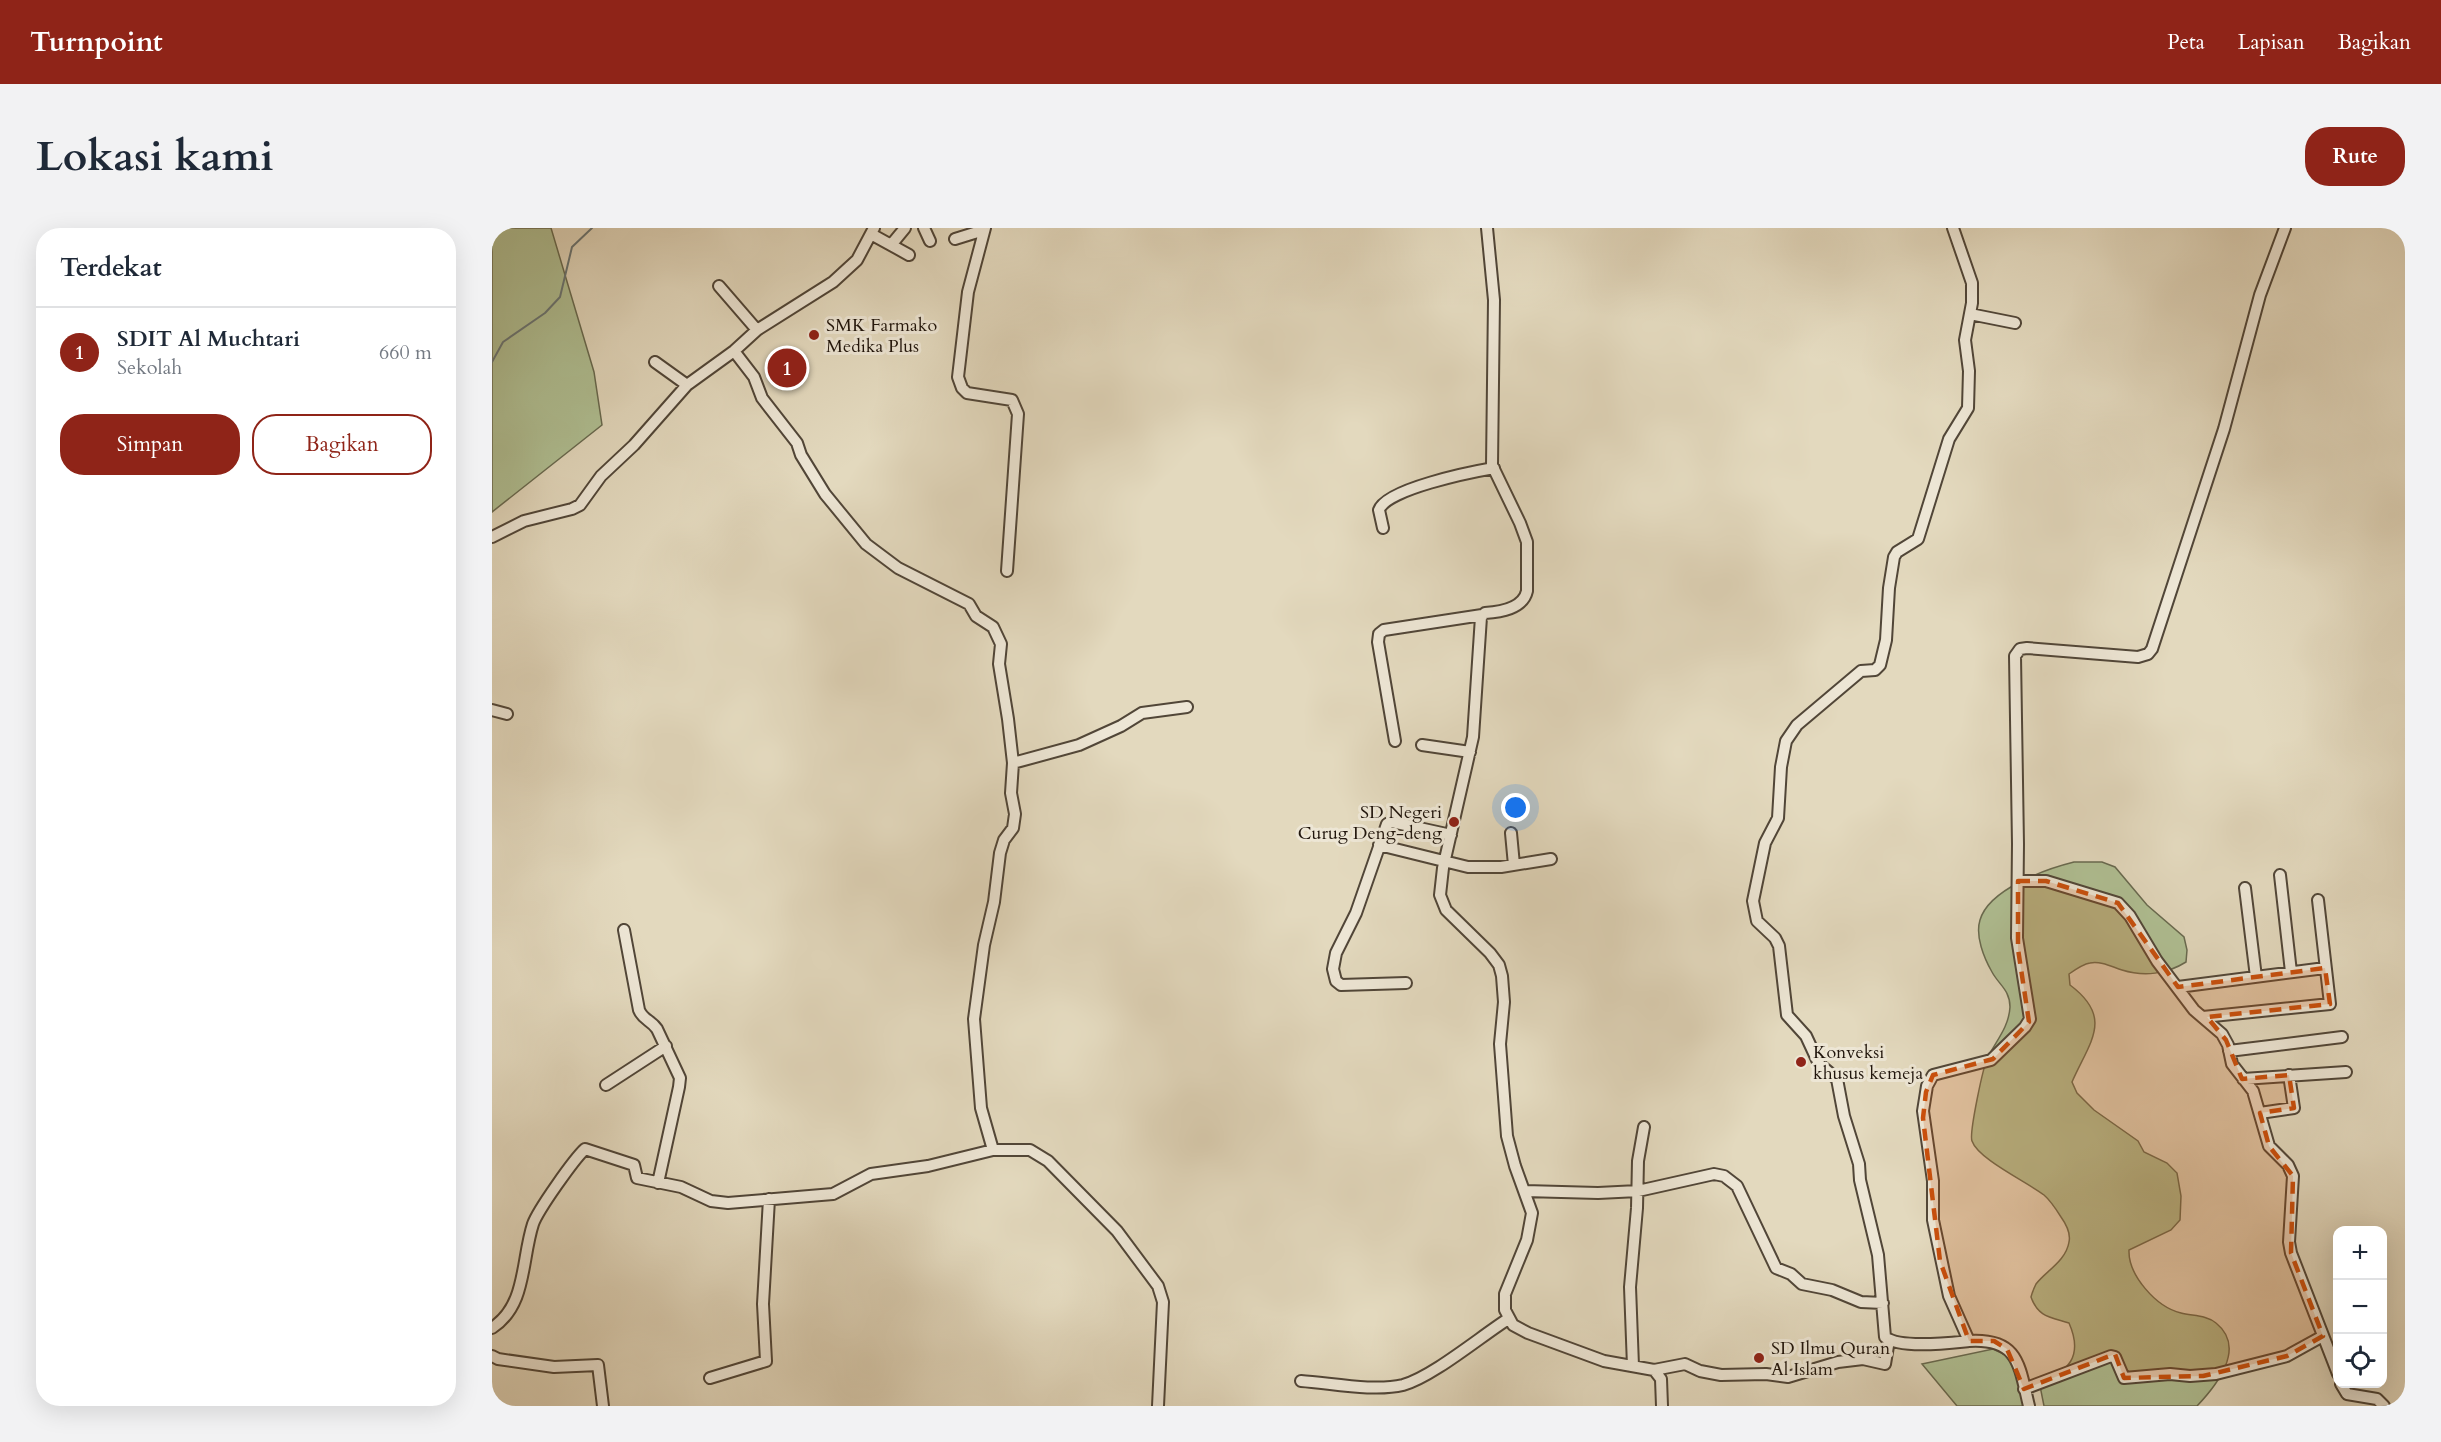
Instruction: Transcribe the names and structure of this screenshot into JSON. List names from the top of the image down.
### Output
{
  "places": [
    "SMK Farmako Medika Plus",
    "SD Negeri Curug Deng-deng",
    "Konveksi khusus kemeja",
    "SD Ilmu Quran Al Islam"
  ],
  "page": {
    "header": "Turnpoint",
    "nav": ["Peta", "Lapisan", "Bagikan"],
    "buttons": [
      "Rute",
      ["Simpan", "Bagikan"]
    ],
    "title": "Lokasi kami",
    "heading": "Terdekat",
    "list": [
      {
        "mark": "1",
        "name": "SDIT Al Muchtari",
        "note": "Sekolah",
        "value": "660 m"
      }
    ],
    "pins": "1",
    "map_buttons": ["+", "−"]
  }
}
